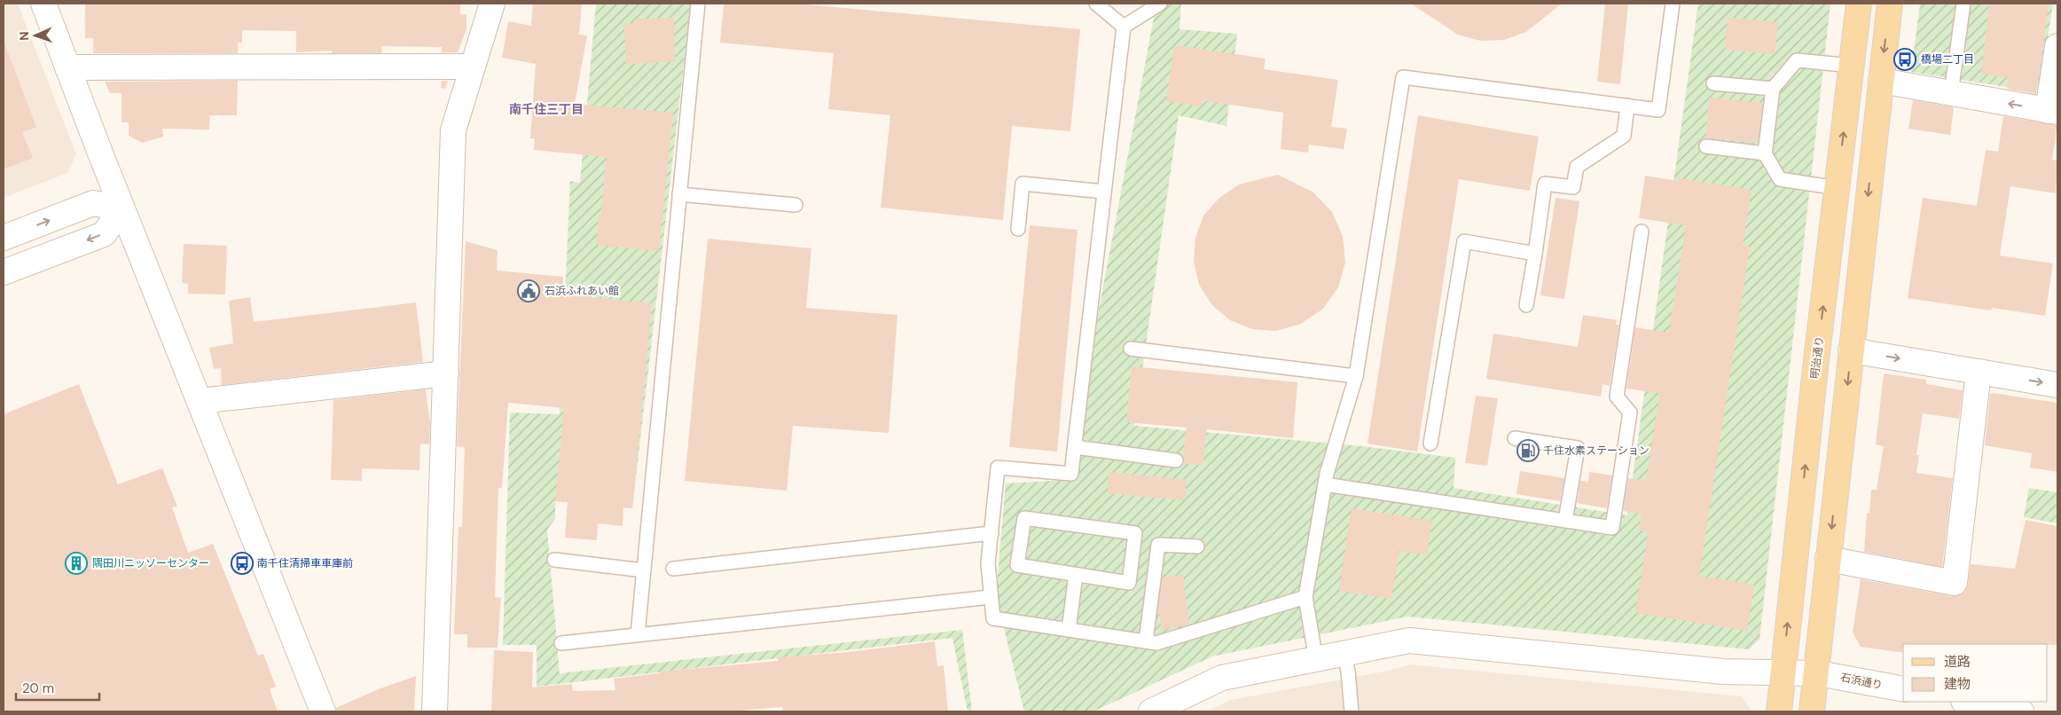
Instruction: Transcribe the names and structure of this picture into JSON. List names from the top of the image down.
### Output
{
  "streets": {
    "main road": ["明治通り"],
    "street": ["石浜通り"]
  },
  "crossings": [
    ["明治通り", "石浜通り"]
  ],
  "districts": ["南千住三丁目"],
  "places": {
    "bus stop": ["橋場二丁目", "南千住清掃車車庫前"],
    "public building": ["石浜ふれあい館"],
    "fuel station": ["千住水素ステーション"],
    "building": ["隅田川ニッソーセンター"]
  },
  "legend": ["道路", "建物"],
  "scale_bar": "20 m",
  "north": "left"
}
